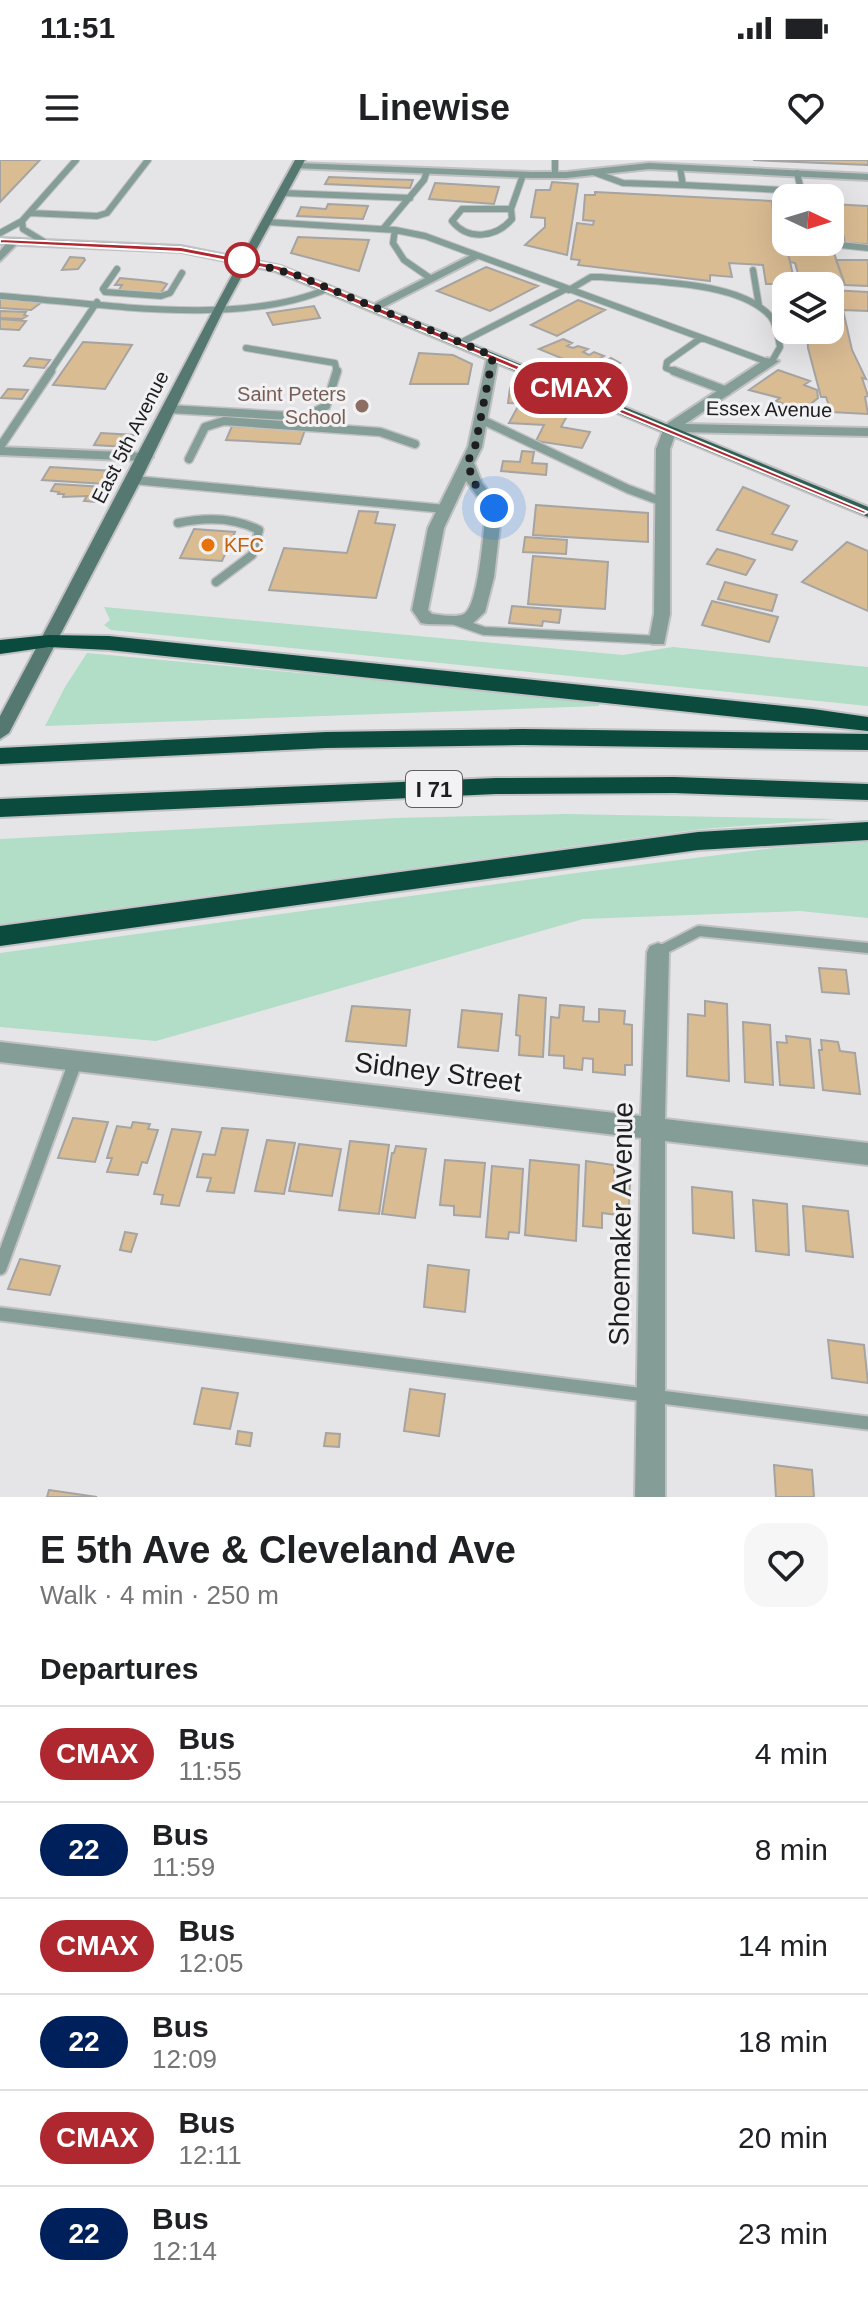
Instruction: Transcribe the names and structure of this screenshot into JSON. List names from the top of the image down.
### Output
{
  "streets": {
    "highway": ["I 71"],
    "main road": ["East 5th Avenue"],
    "street": ["Essex Avenue", "Sidney Street", "Shoemaker Avenue"]
  },
  "crossings": [
    ["Sidney Street", "Shoemaker Avenue"]
  ],
  "places": ["Saint Peters School", "KFC"],
  "lines": ["bus line CMAX"],
  "north": "right",
  "page": {
    "status": "11:51",
    "header": "Linewise",
    "on_map": "CMAX",
    "heading": [
      ["E 5th Ave & Cleveland Ave", "Walk · 4 min · 250 m"],
      "Departures"
    ],
    "list": [
      {
        "mark": "CMAX",
        "name": "Bus",
        "note": "11:55",
        "value": "4 min"
      },
      {
        "mark": "22",
        "name": "Bus",
        "note": "11:59",
        "value": "8 min"
      },
      {
        "mark": "CMAX",
        "name": "Bus",
        "note": "12:05",
        "value": "14 min"
      },
      {
        "mark": "22",
        "name": "Bus",
        "note": "12:09",
        "value": "18 min"
      },
      {
        "mark": "CMAX",
        "name": "Bus",
        "note": "12:11",
        "value": "20 min"
      },
      {
        "mark": "22",
        "name": "Bus",
        "note": "12:14",
        "value": "23 min"
      }
    ]
  }
}
